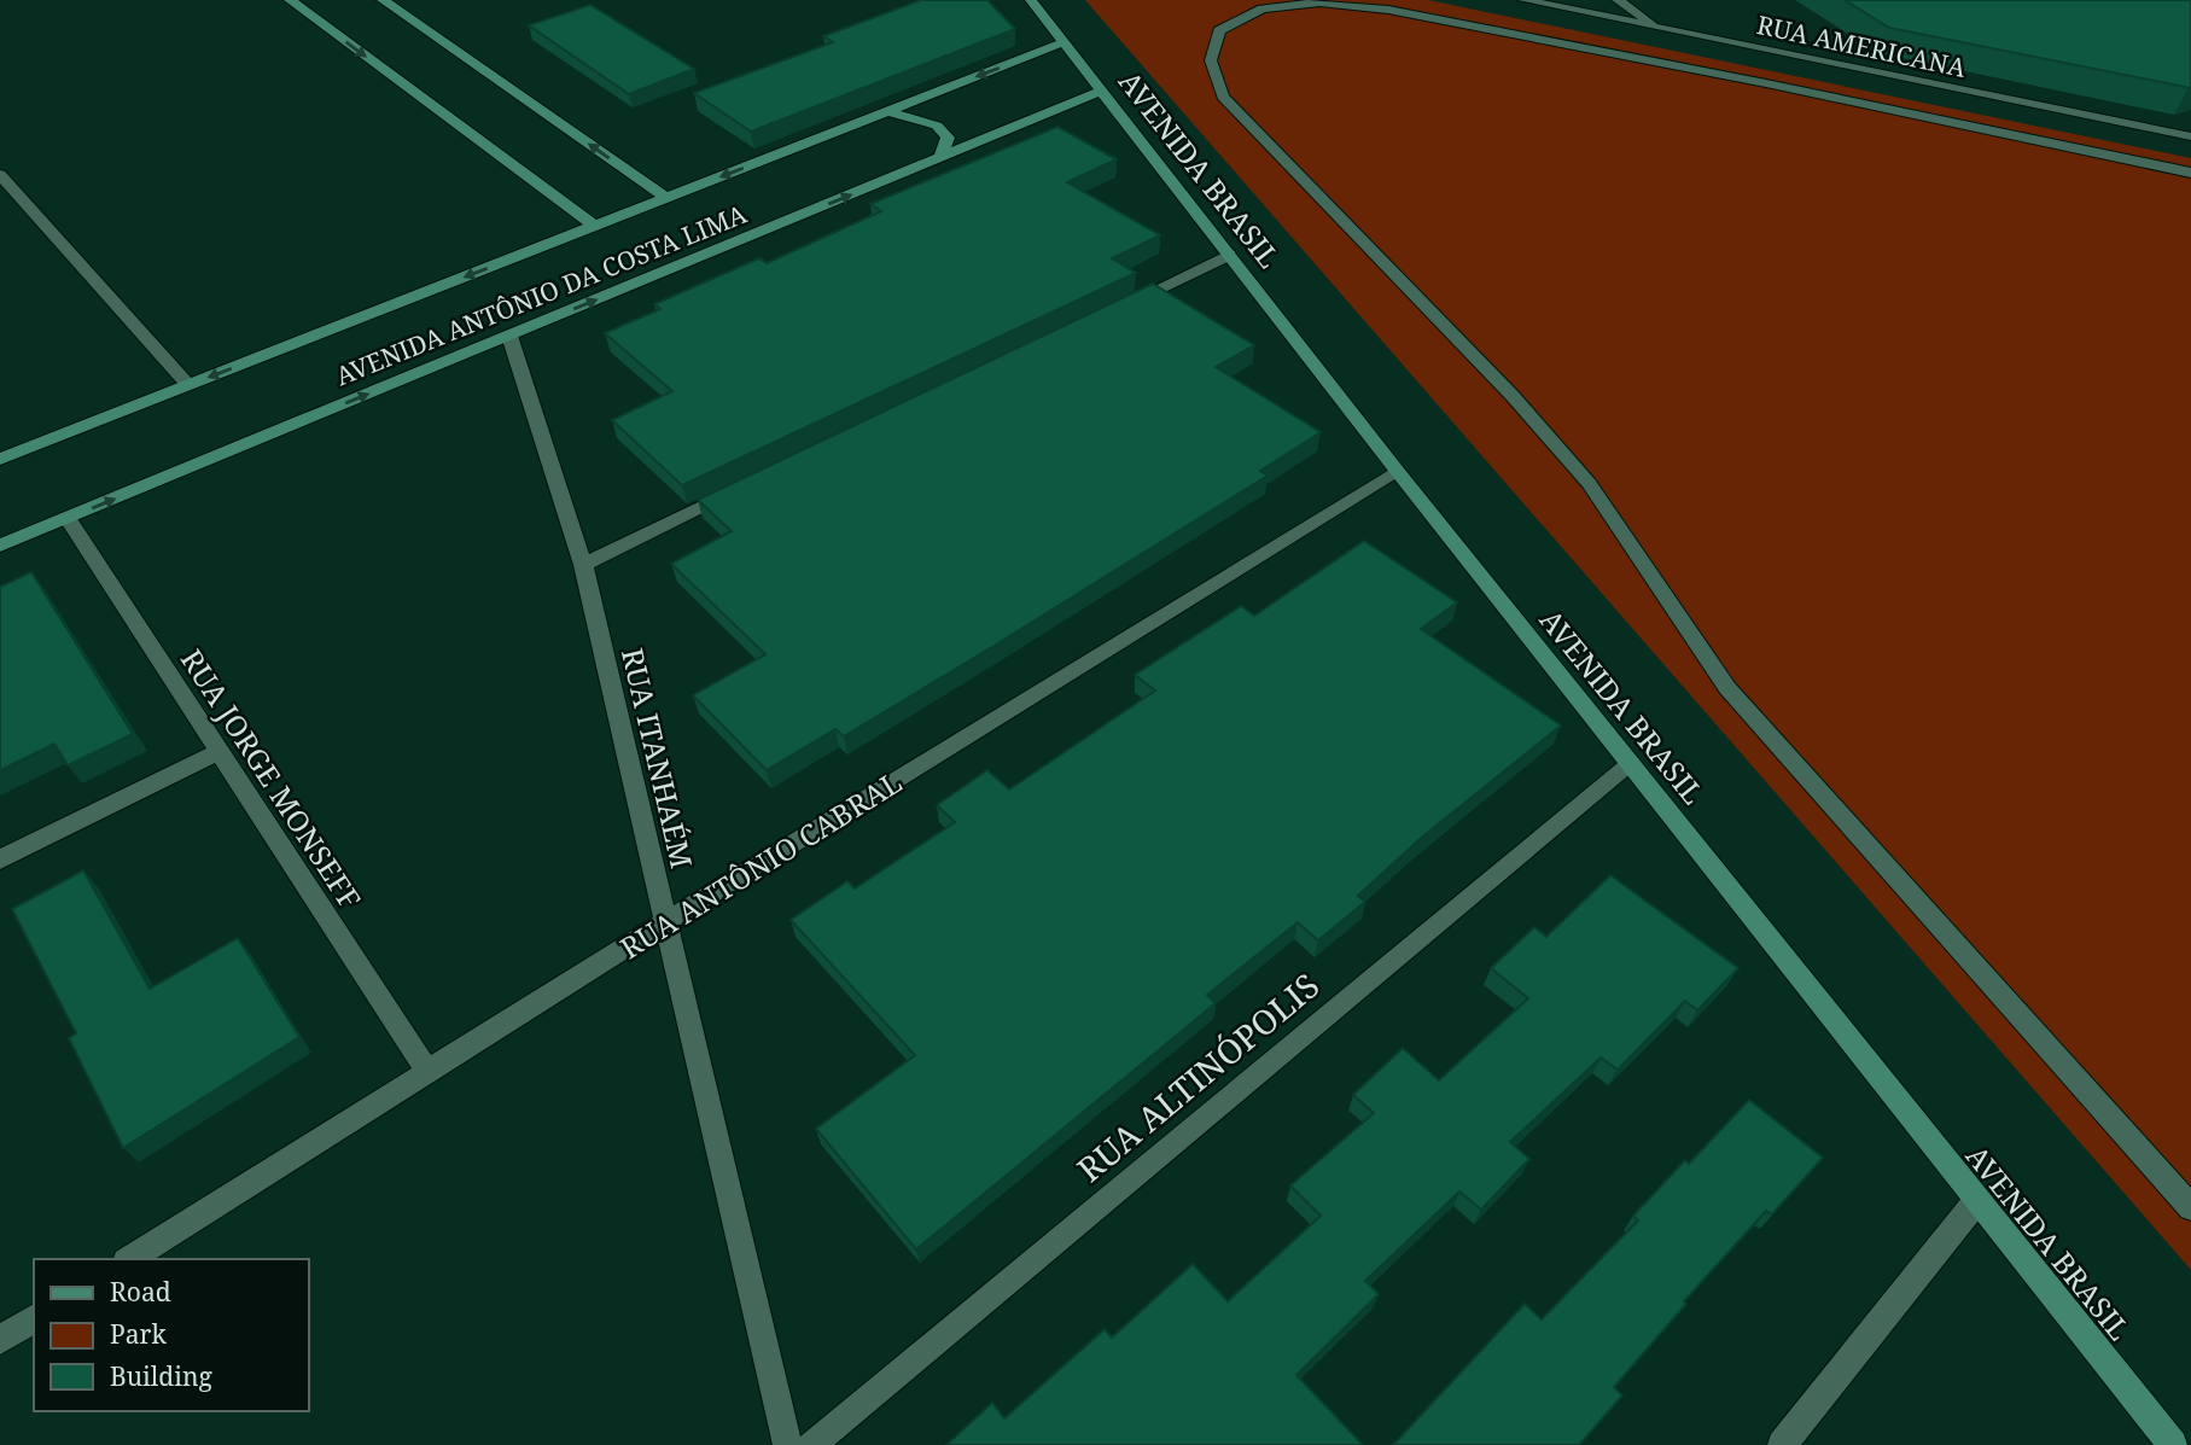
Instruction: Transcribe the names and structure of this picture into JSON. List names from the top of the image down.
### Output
{
  "streets": {
    "street": [
      "RUA AMERICANA",
      "AVENIDA BRASIL",
      "AVENIDA ANTÔNIO DA COSTA LIMA",
      "RUA ITANHAÉM",
      "RUA JORGE MONSEFF",
      "RUA ANTÔNIO CABRAL",
      "RUA ALTINÓPOLIS"
    ]
  },
  "crossings": [
    ["AVENIDA BRASIL", "AVENIDA ANTÔNIO DA COSTA LIMA"],
    ["AVENIDA BRASIL", "RUA ANTÔNIO CABRAL"],
    ["AVENIDA BRASIL", "RUA ALTINÓPOLIS"],
    ["AVENIDA ANTÔNIO DA COSTA LIMA", "RUA ITANHAÉM"],
    ["AVENIDA ANTÔNIO DA COSTA LIMA", "RUA JORGE MONSEFF"],
    ["RUA ITANHAÉM", "RUA ANTÔNIO CABRAL"],
    ["RUA JORGE MONSEFF", "RUA ANTÔNIO CABRAL"]
  ],
  "legend": ["Road", "Park", "Building"]
}
